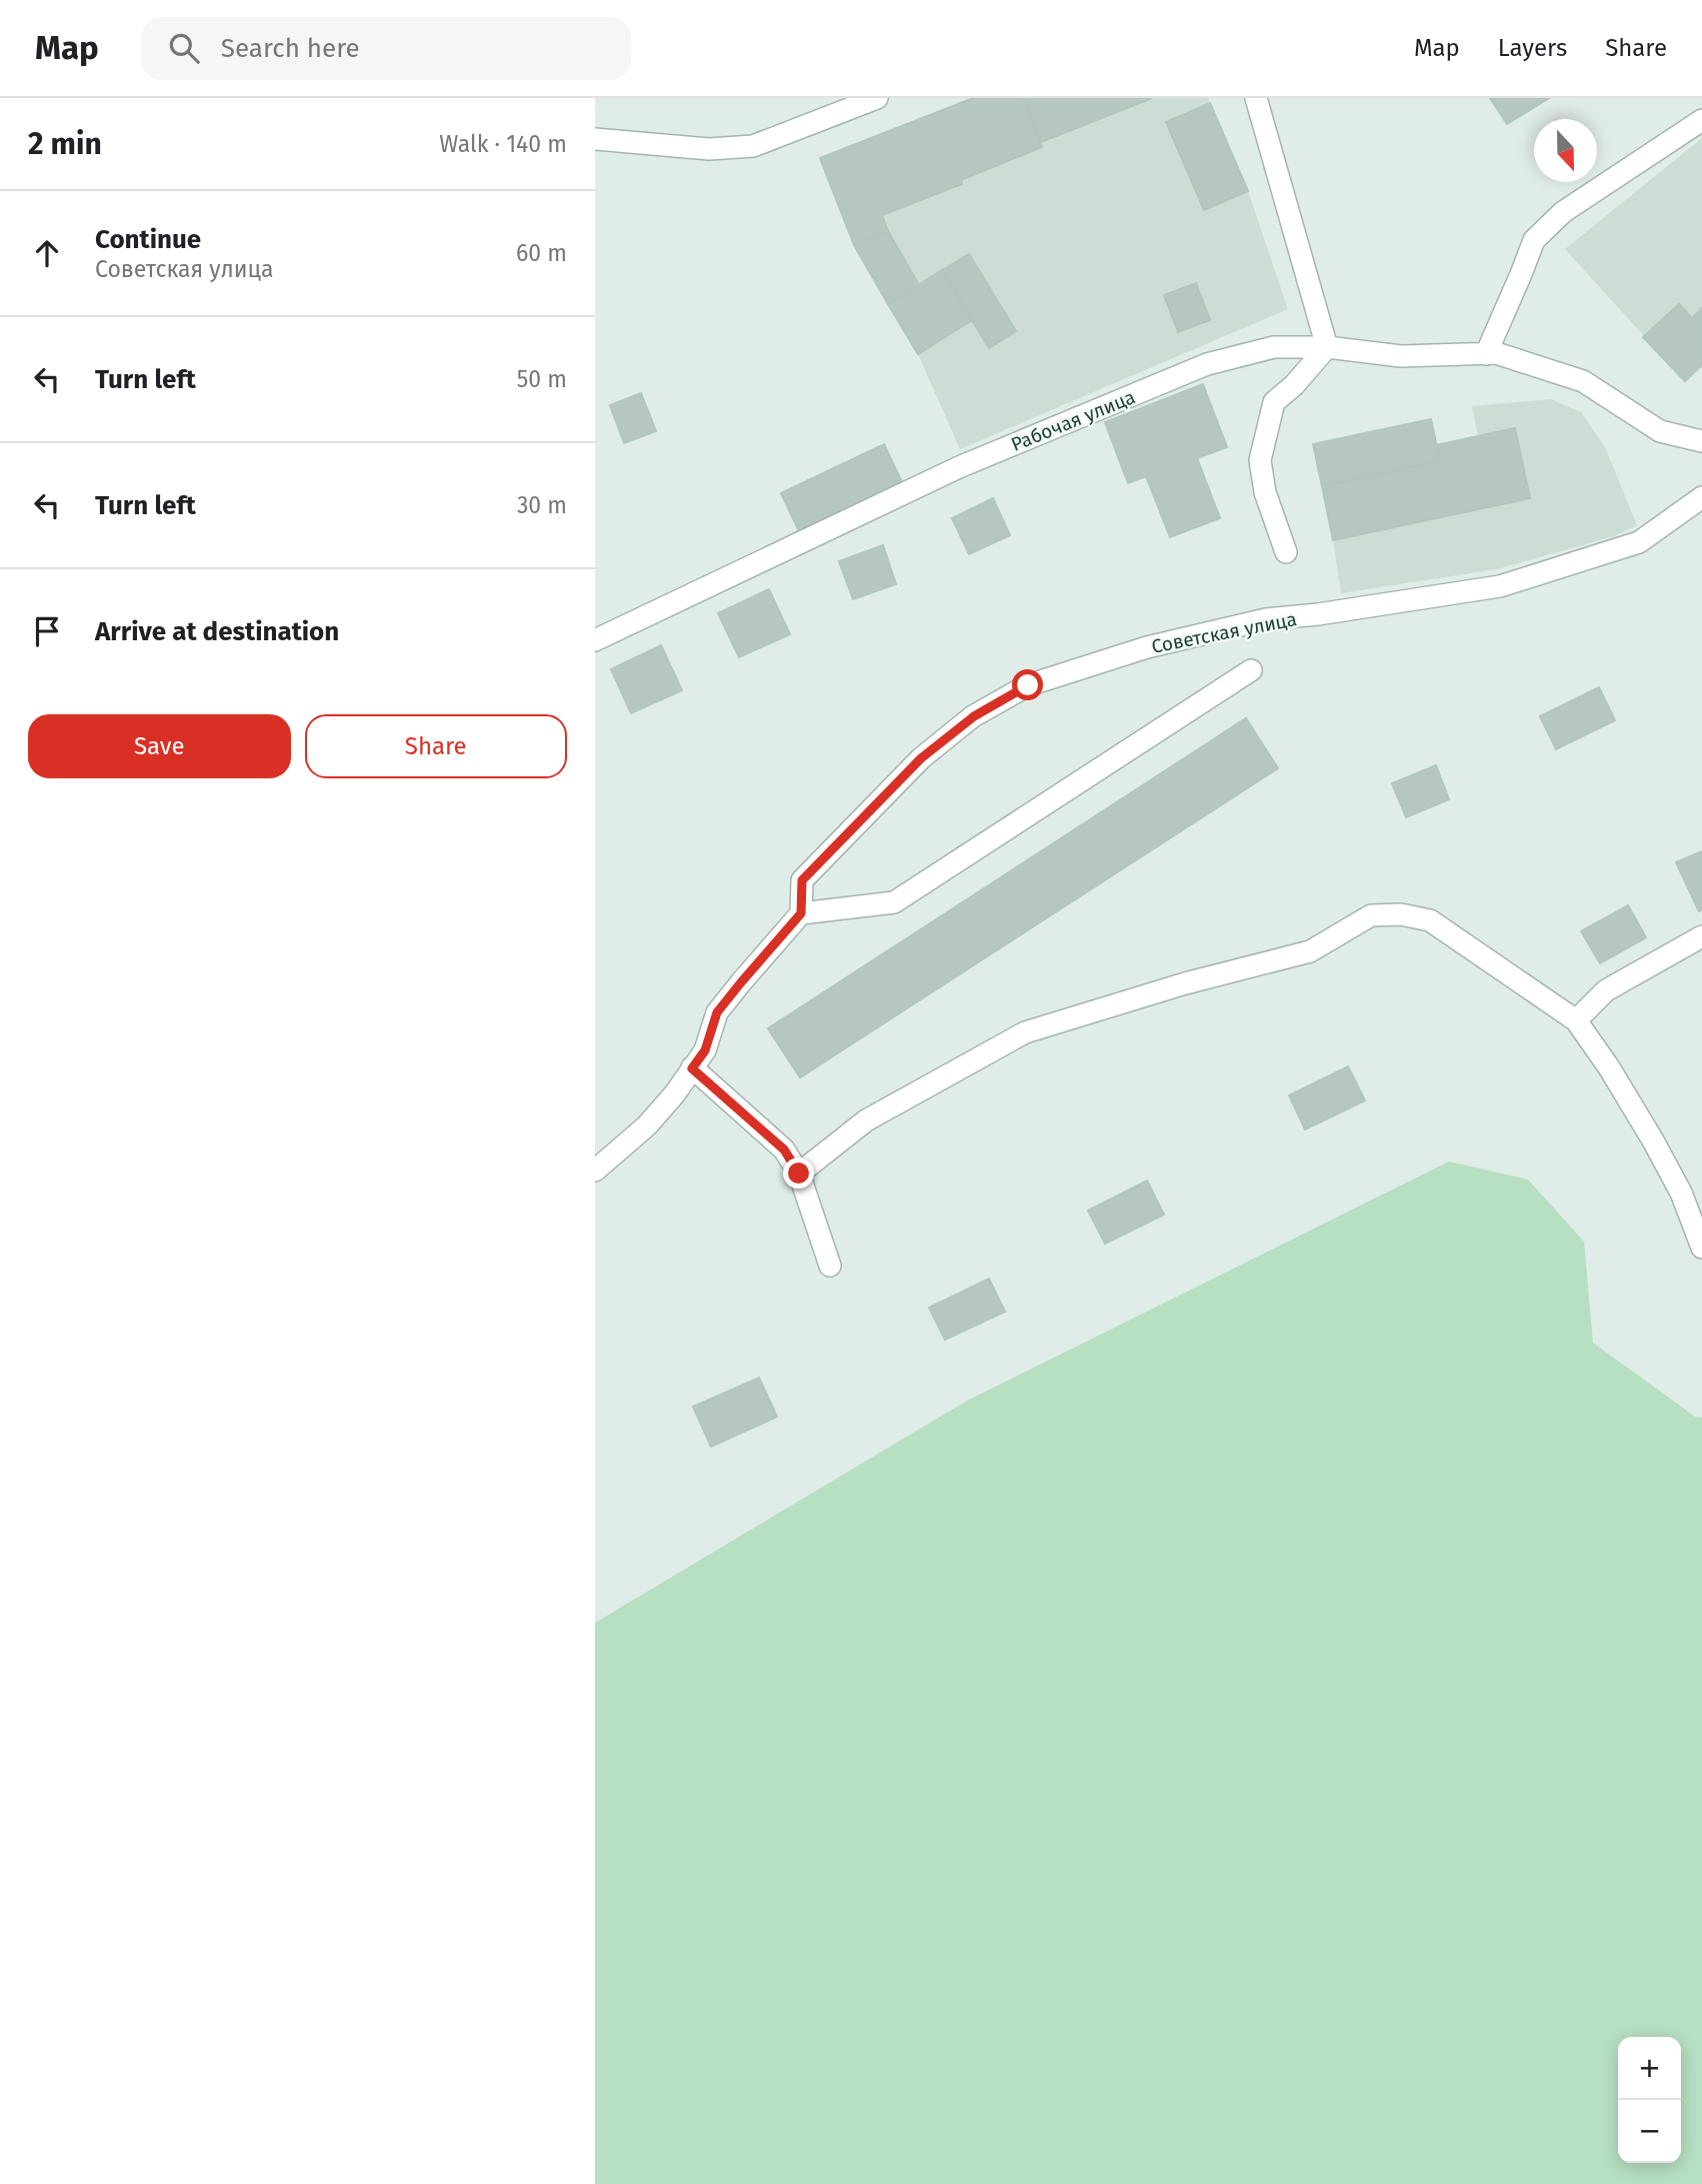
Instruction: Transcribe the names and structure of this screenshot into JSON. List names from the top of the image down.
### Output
{
  "streets": {
    "street": ["Рабочая улица", "Советская улица"]
  },
  "north": "bottom",
  "page": {
    "header": "Map",
    "search": "Search here",
    "nav": ["Map", "Layers", "Share"],
    "heading": ["2 min", "Walk · 140 m"],
    "list": [
      ["Continue", "Советская улица", "60 m"],
      ["Turn left", "50 m"],
      ["Turn left", "30 m"],
      "Arrive at destination"
    ],
    "buttons": ["Save", "Share"],
    "map_buttons": ["+", "−"]
  }
}
